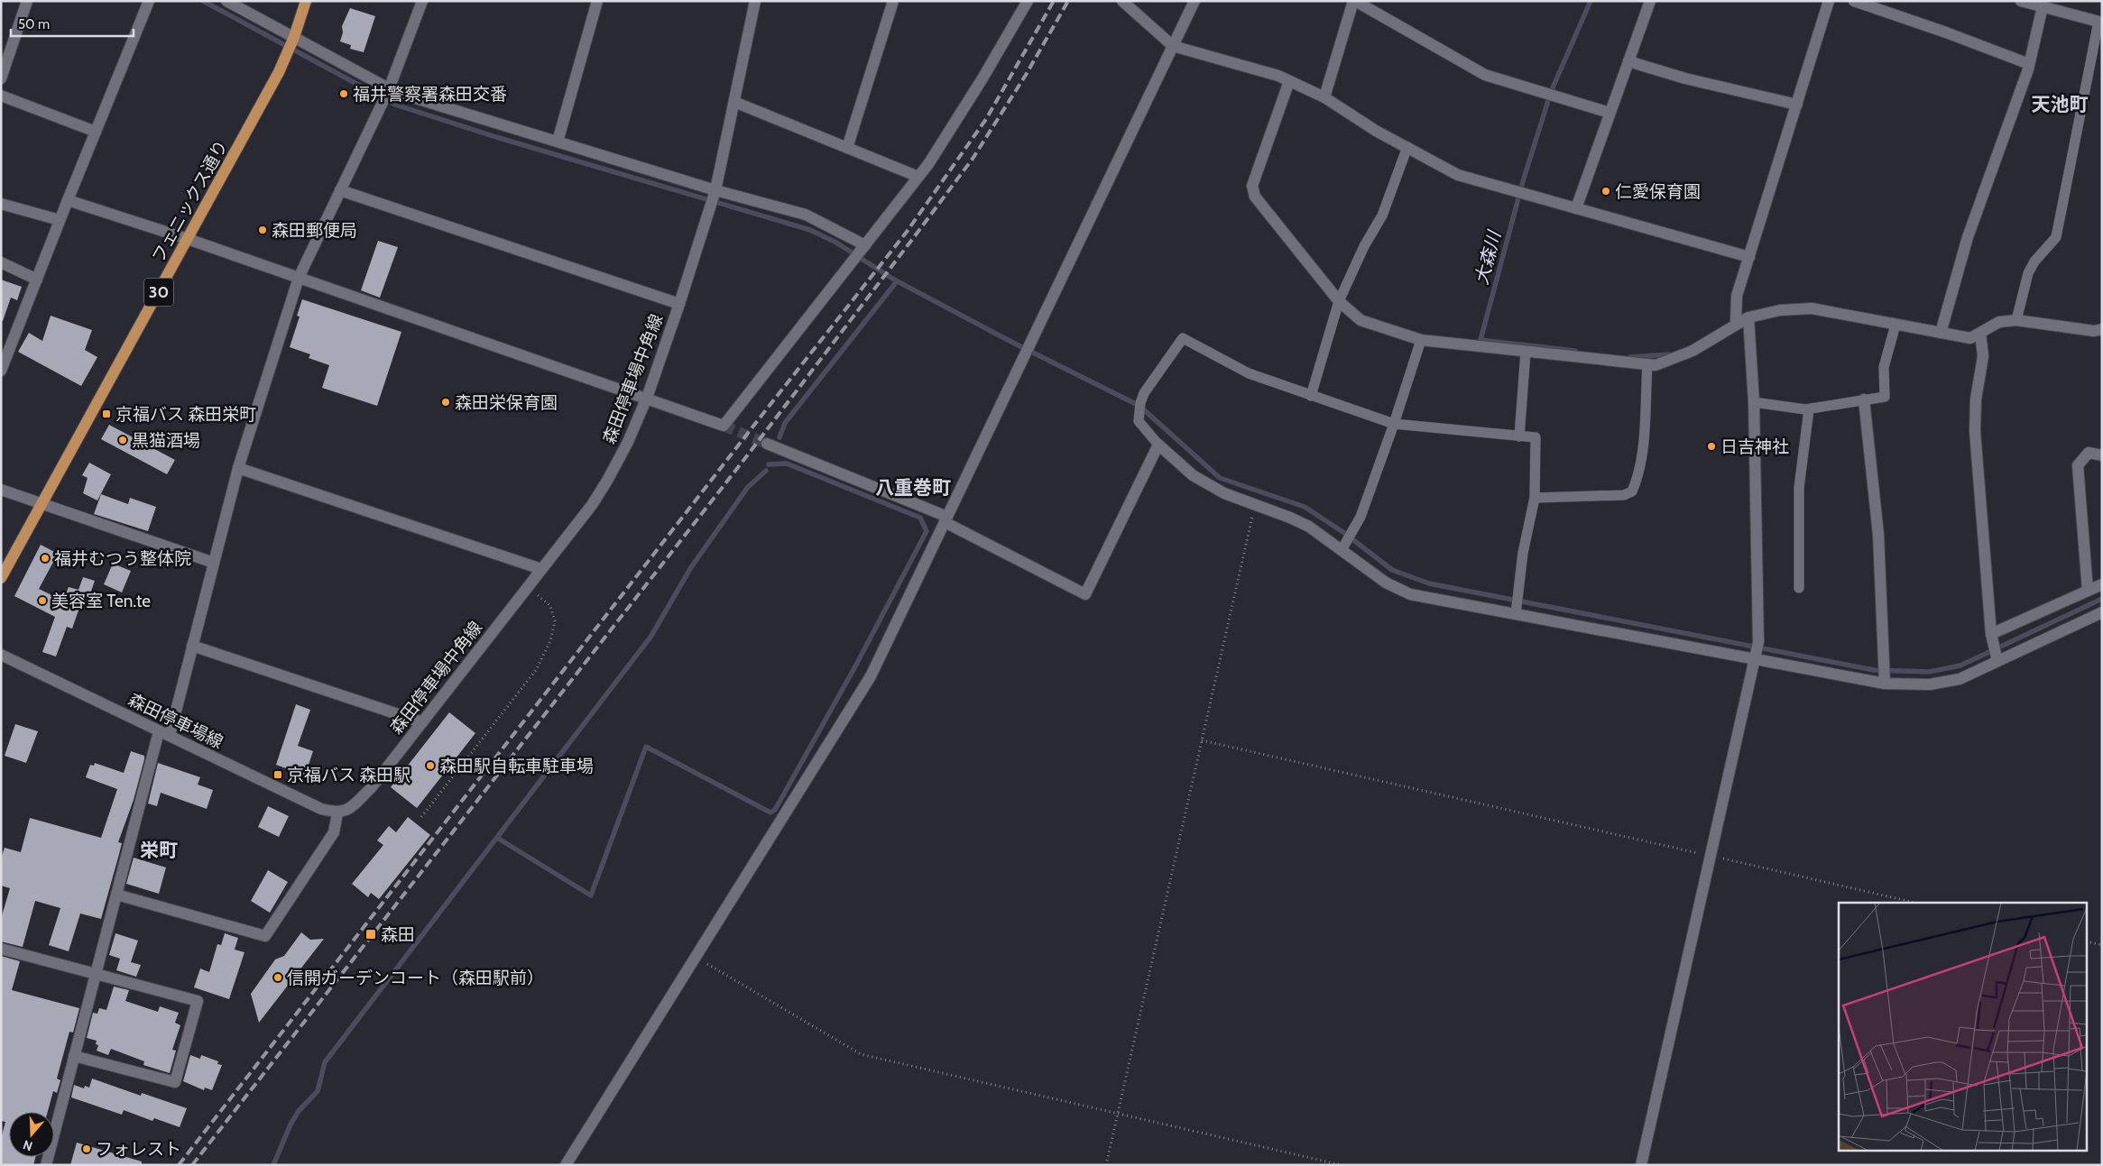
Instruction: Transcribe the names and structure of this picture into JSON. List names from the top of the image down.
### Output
{
  "streets": {
    "main road": ["フェニックス通り", "30"],
    "street": ["森田停車場中角線", "森田停車場線"]
  },
  "crossings": [
    ["森田停車場中角線", "森田停車場線"]
  ],
  "districts": ["天池町", "八重巻町", "栄町"],
  "water": ["大森川"],
  "places": {
    "other": [
      "福井警察署森田交番",
      "仁愛保育園",
      "森田郵便局",
      "森田栄保育園",
      "黒猫酒場",
      "日吉神社",
      "福井むつう整体院",
      "美容室 Ten.te",
      "森田駅自転車駐車場",
      "信開ガーデンコート（森田駅前）",
      "フォレスト"
    ],
    "transit": ["京福バス 森田栄町", "京福バス 森田駅", "森田"]
  },
  "scale_bar": "50 m",
  "north": "bottom"
}
